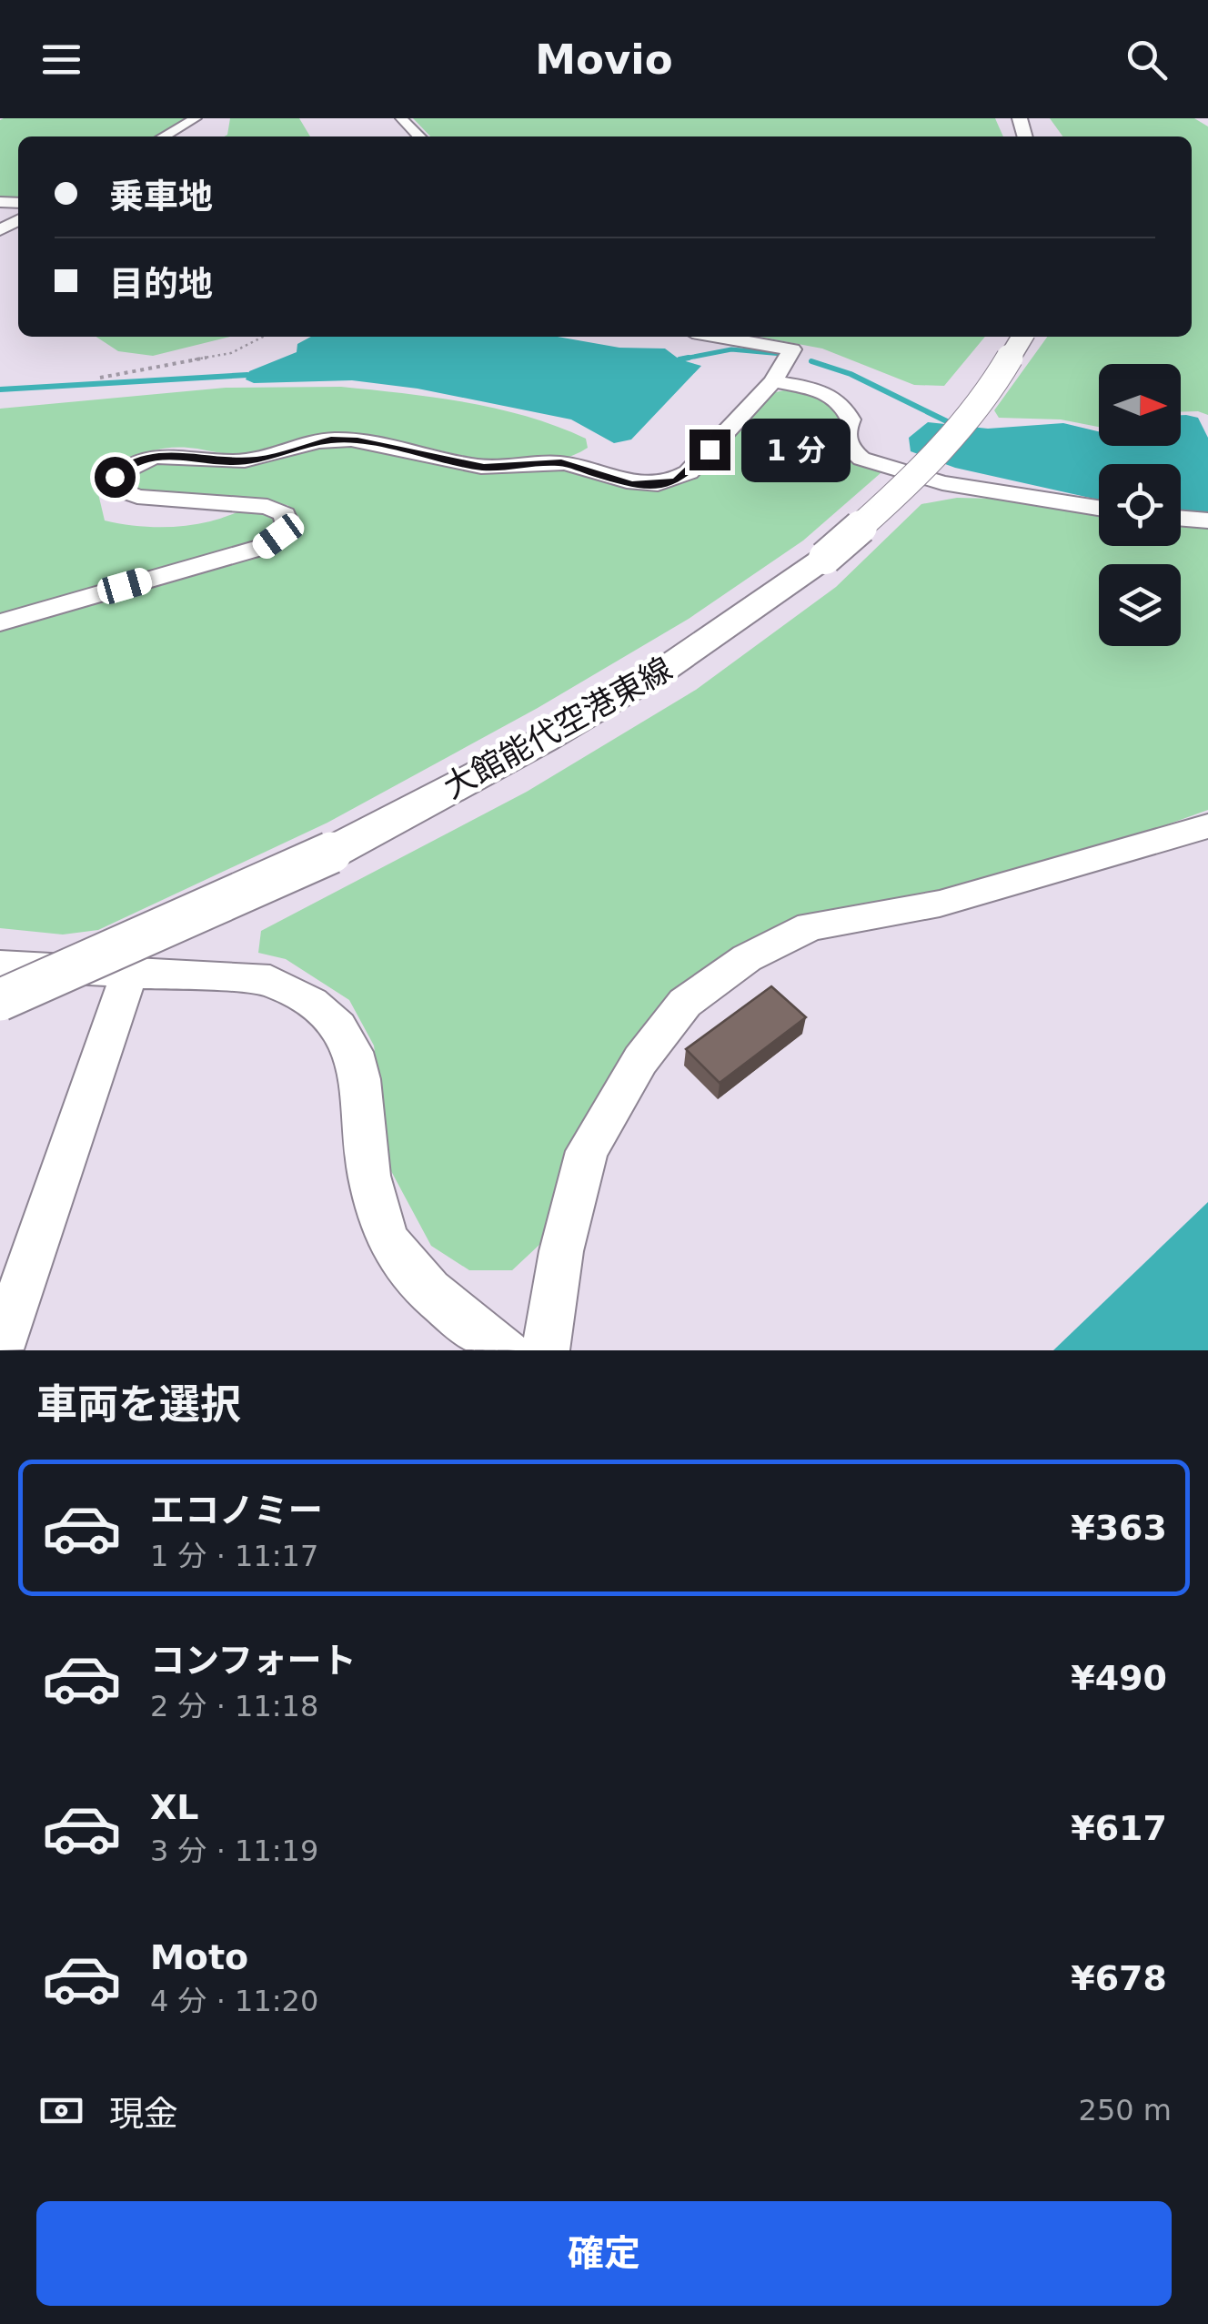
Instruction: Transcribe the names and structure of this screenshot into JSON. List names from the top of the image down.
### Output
{
  "streets": {
    "main road": ["大館能代空港東線"]
  },
  "north": "right",
  "page": {
    "header": "Movio",
    "banner": ["乗車地", "目的地"],
    "bubble": "1 分",
    "heading": "車両を選択",
    "list": [
      {
        "name": "エコノミー",
        "note": "1 分 · 11:17",
        "value": "¥363"
      },
      {
        "name": "コンフォート",
        "note": "2 分 · 11:18",
        "value": "¥490"
      },
      {
        "name": "XL",
        "note": "3 分 · 11:19",
        "value": "¥617"
      },
      {
        "name": "Moto",
        "note": "4 分 · 11:20",
        "value": "¥678"
      }
    ],
    "pay": ["現金", "250 m"],
    "buttons": "確定"
  }
}
